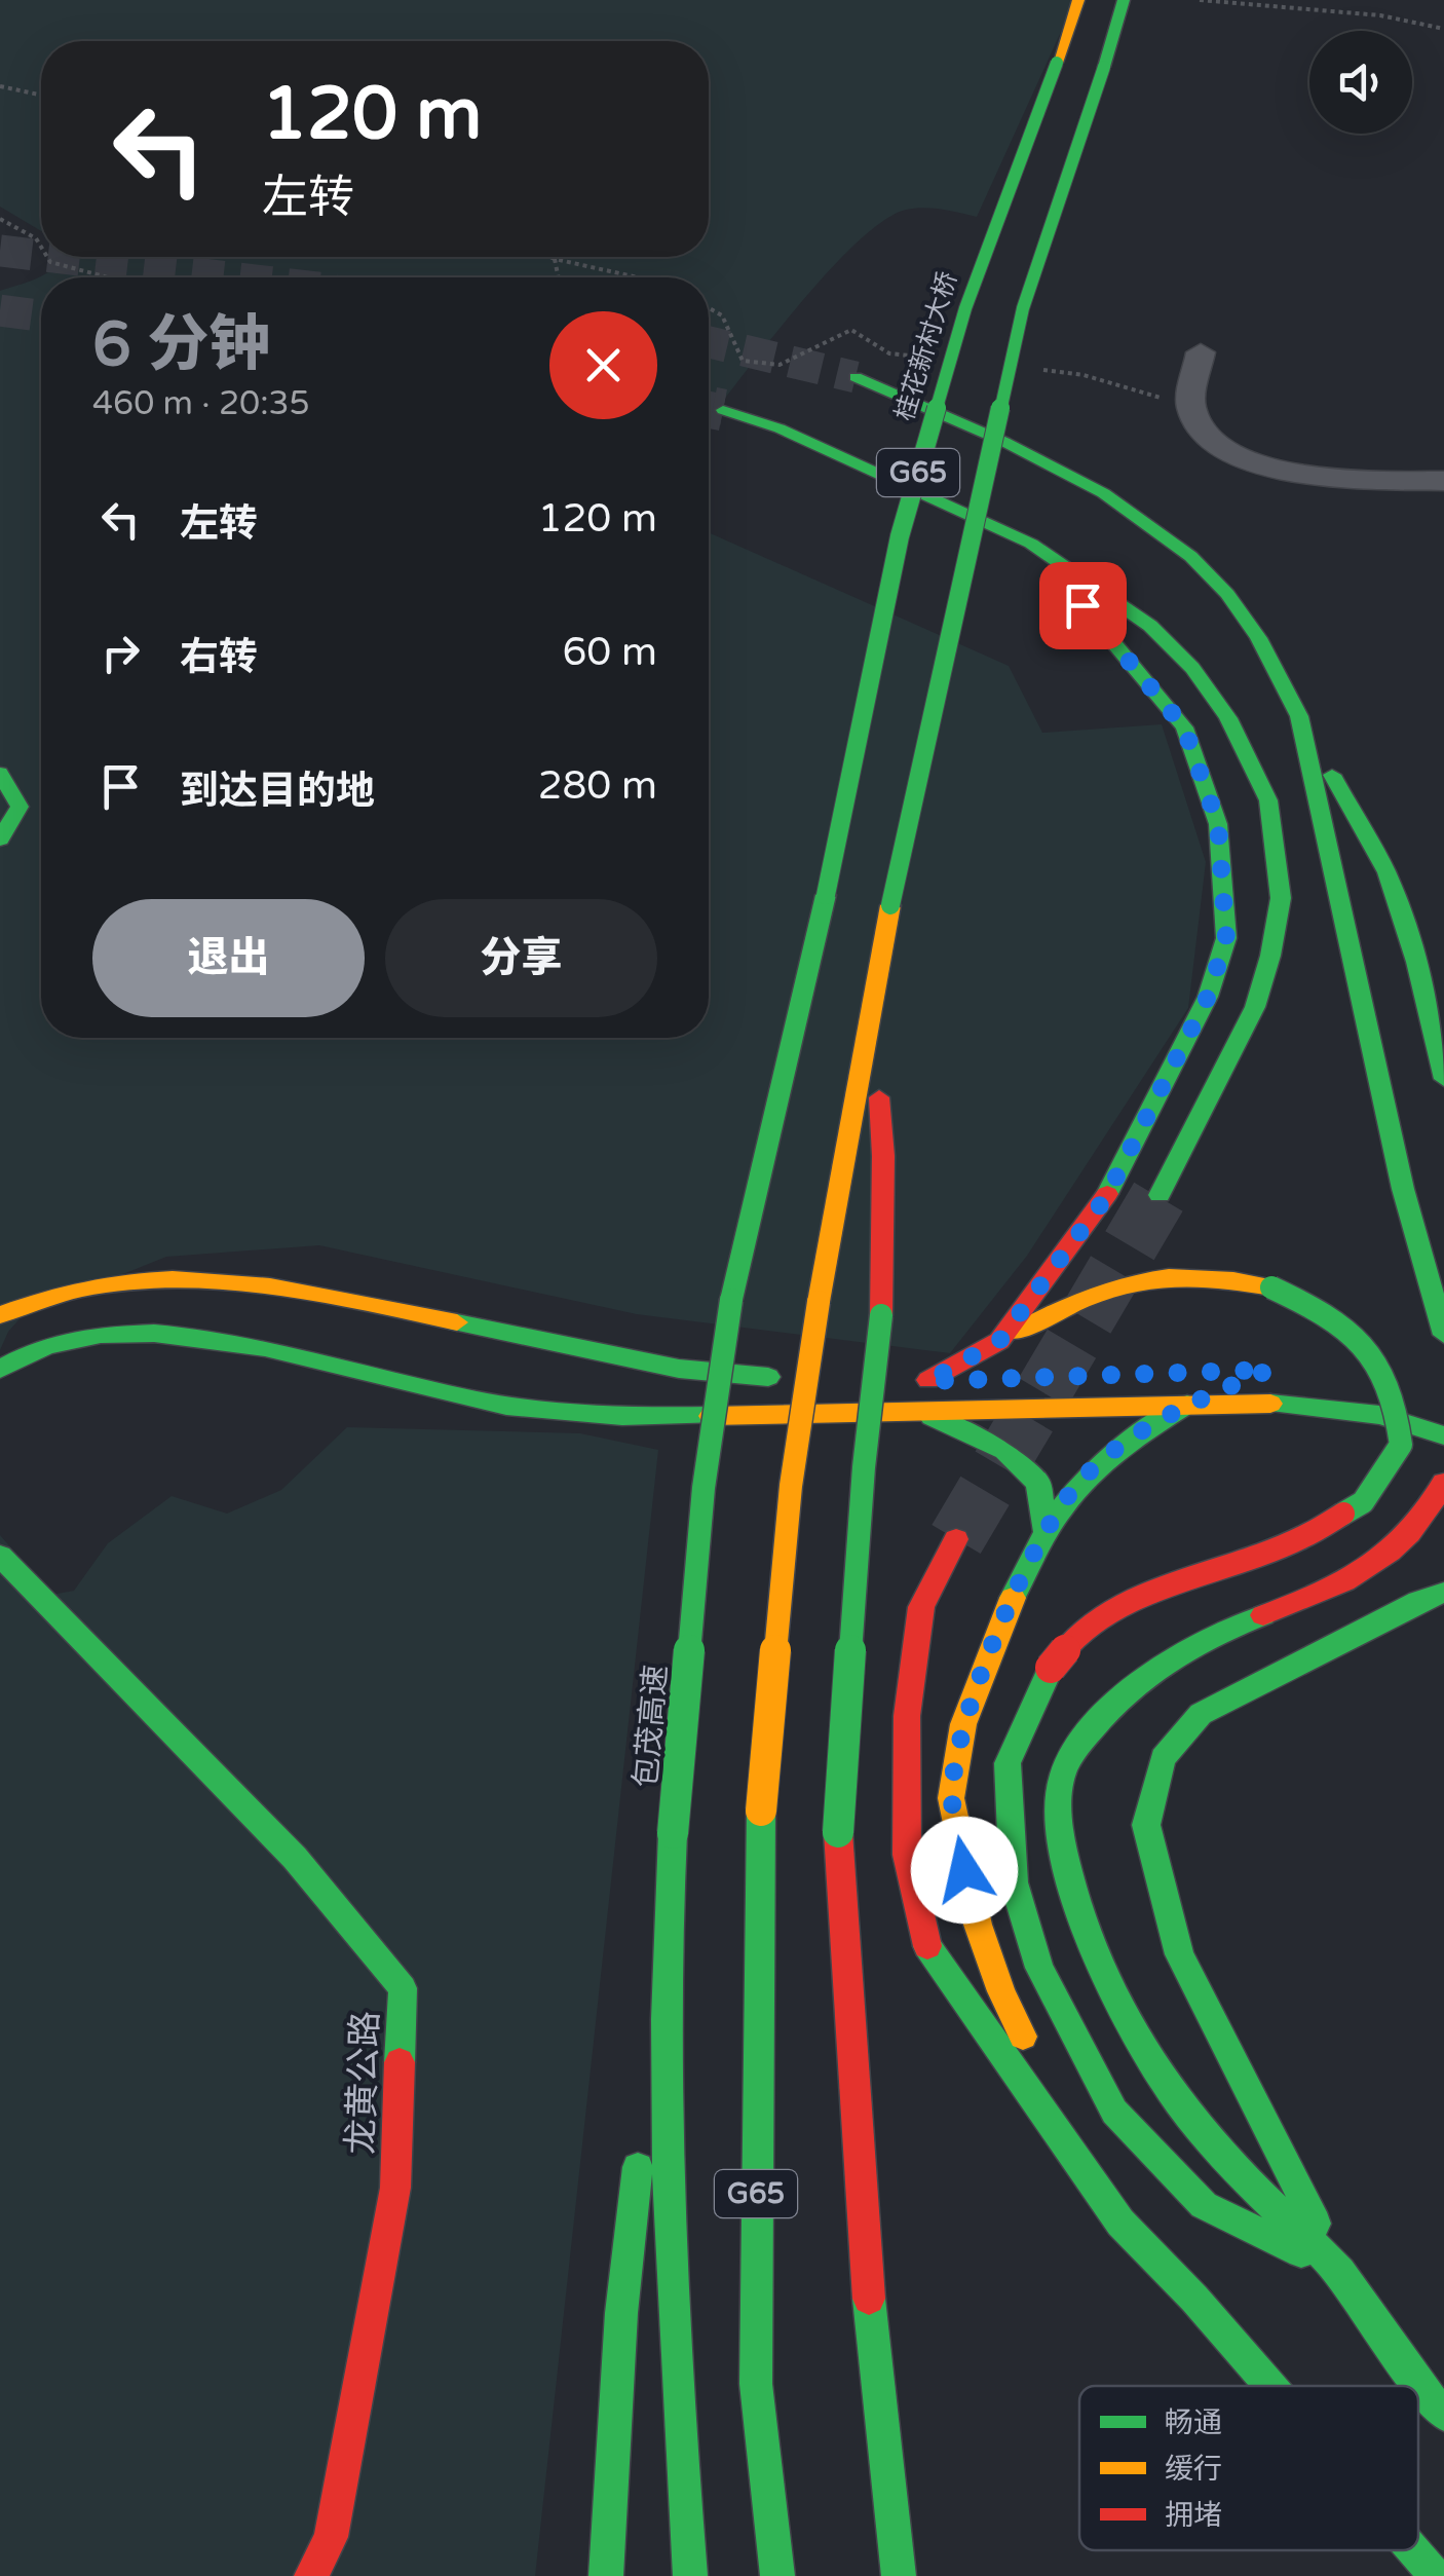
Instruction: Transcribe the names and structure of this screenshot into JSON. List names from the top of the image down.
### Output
{
  "streets": {
    "main road": [
      "桂花新村大桥",
      "G65",
      "包茂高速",
      "龙黄公路"
    ]
  },
  "crossings": [
    ["桂花新村大桥", "包茂高速"]
  ],
  "legend": ["畅通", "缓行", "拥堵"],
  "page": {
    "turn": ["120 m", "左转"],
    "heading": ["6 分钟", "460 m · 20:35"],
    "list": [
      {
        "name": "左转",
        "value": "120 m"
      },
      {
        "name": "右转",
        "value": "60 m"
      },
      {
        "name": "到达目的地",
        "value": "280 m"
      }
    ],
    "buttons": ["退出", "分享"]
  }
}
